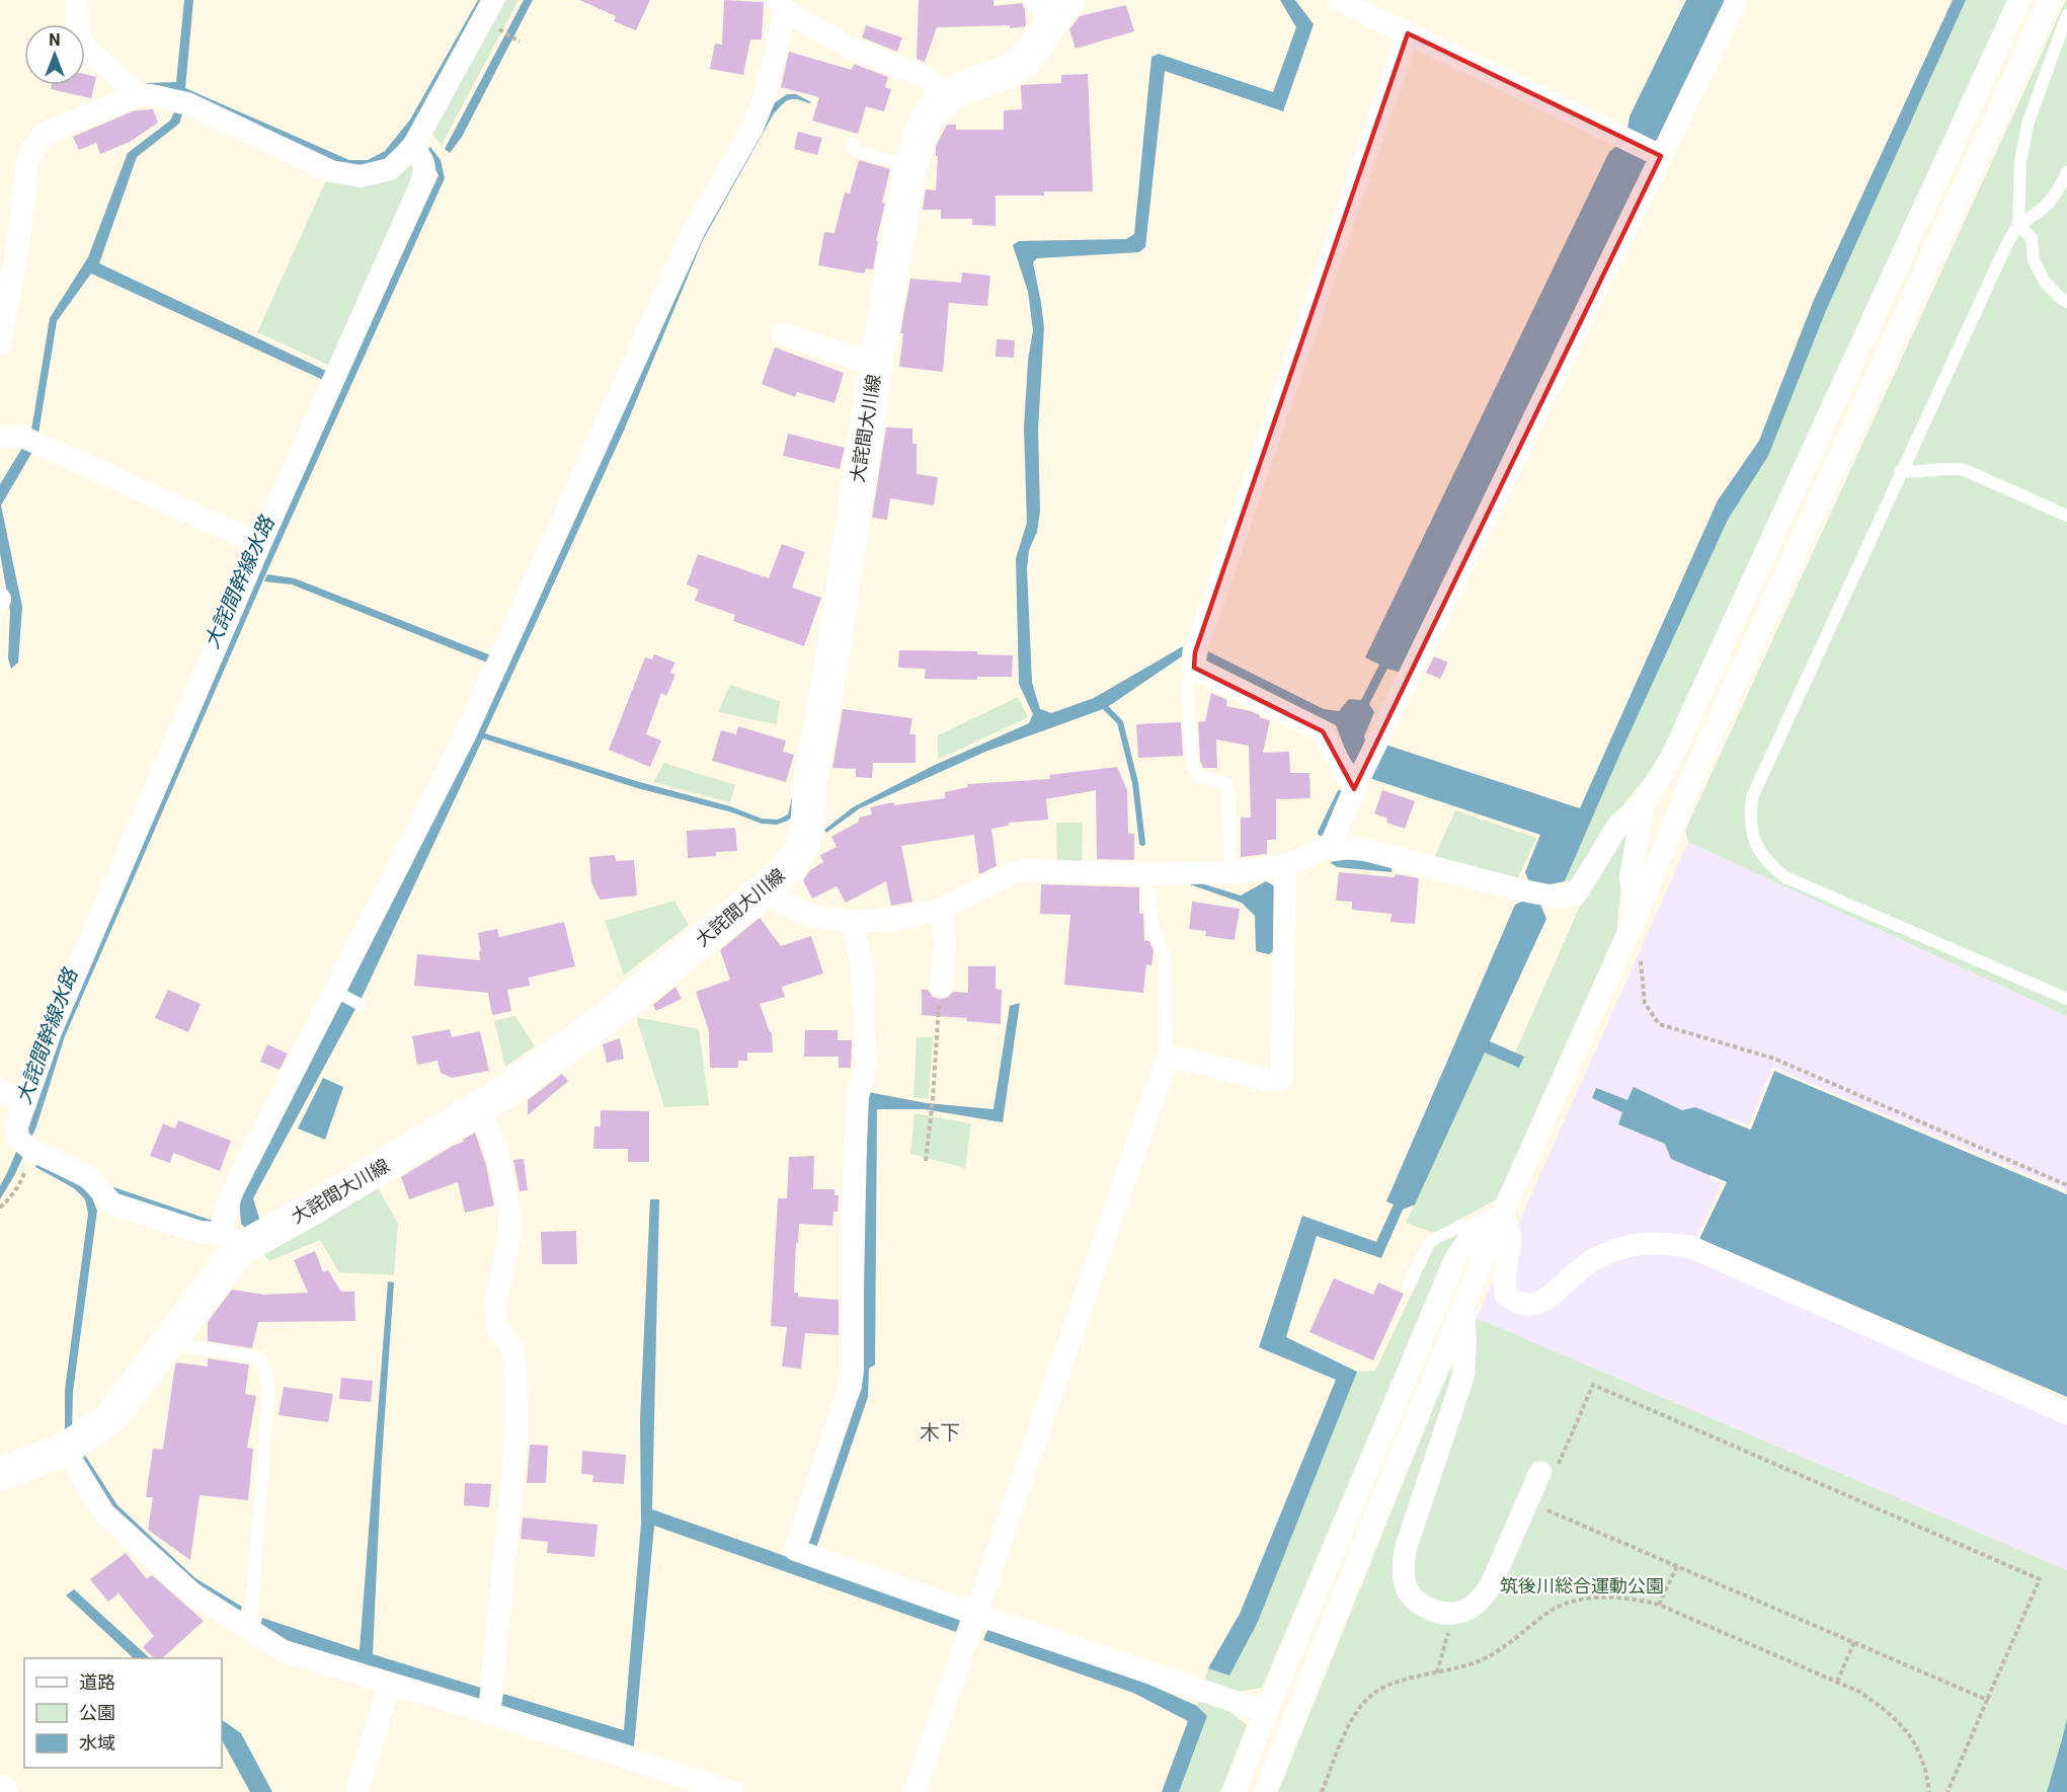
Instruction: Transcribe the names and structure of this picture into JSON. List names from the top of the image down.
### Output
{
  "streets": {
    "main road": ["大詫間大川線"]
  },
  "districts": ["木下"],
  "water": ["大詫間幹線水路"],
  "parks": ["筑後川総合運動公園"],
  "legend": ["道路", "公園", "水域"],
  "north": "top"
}
